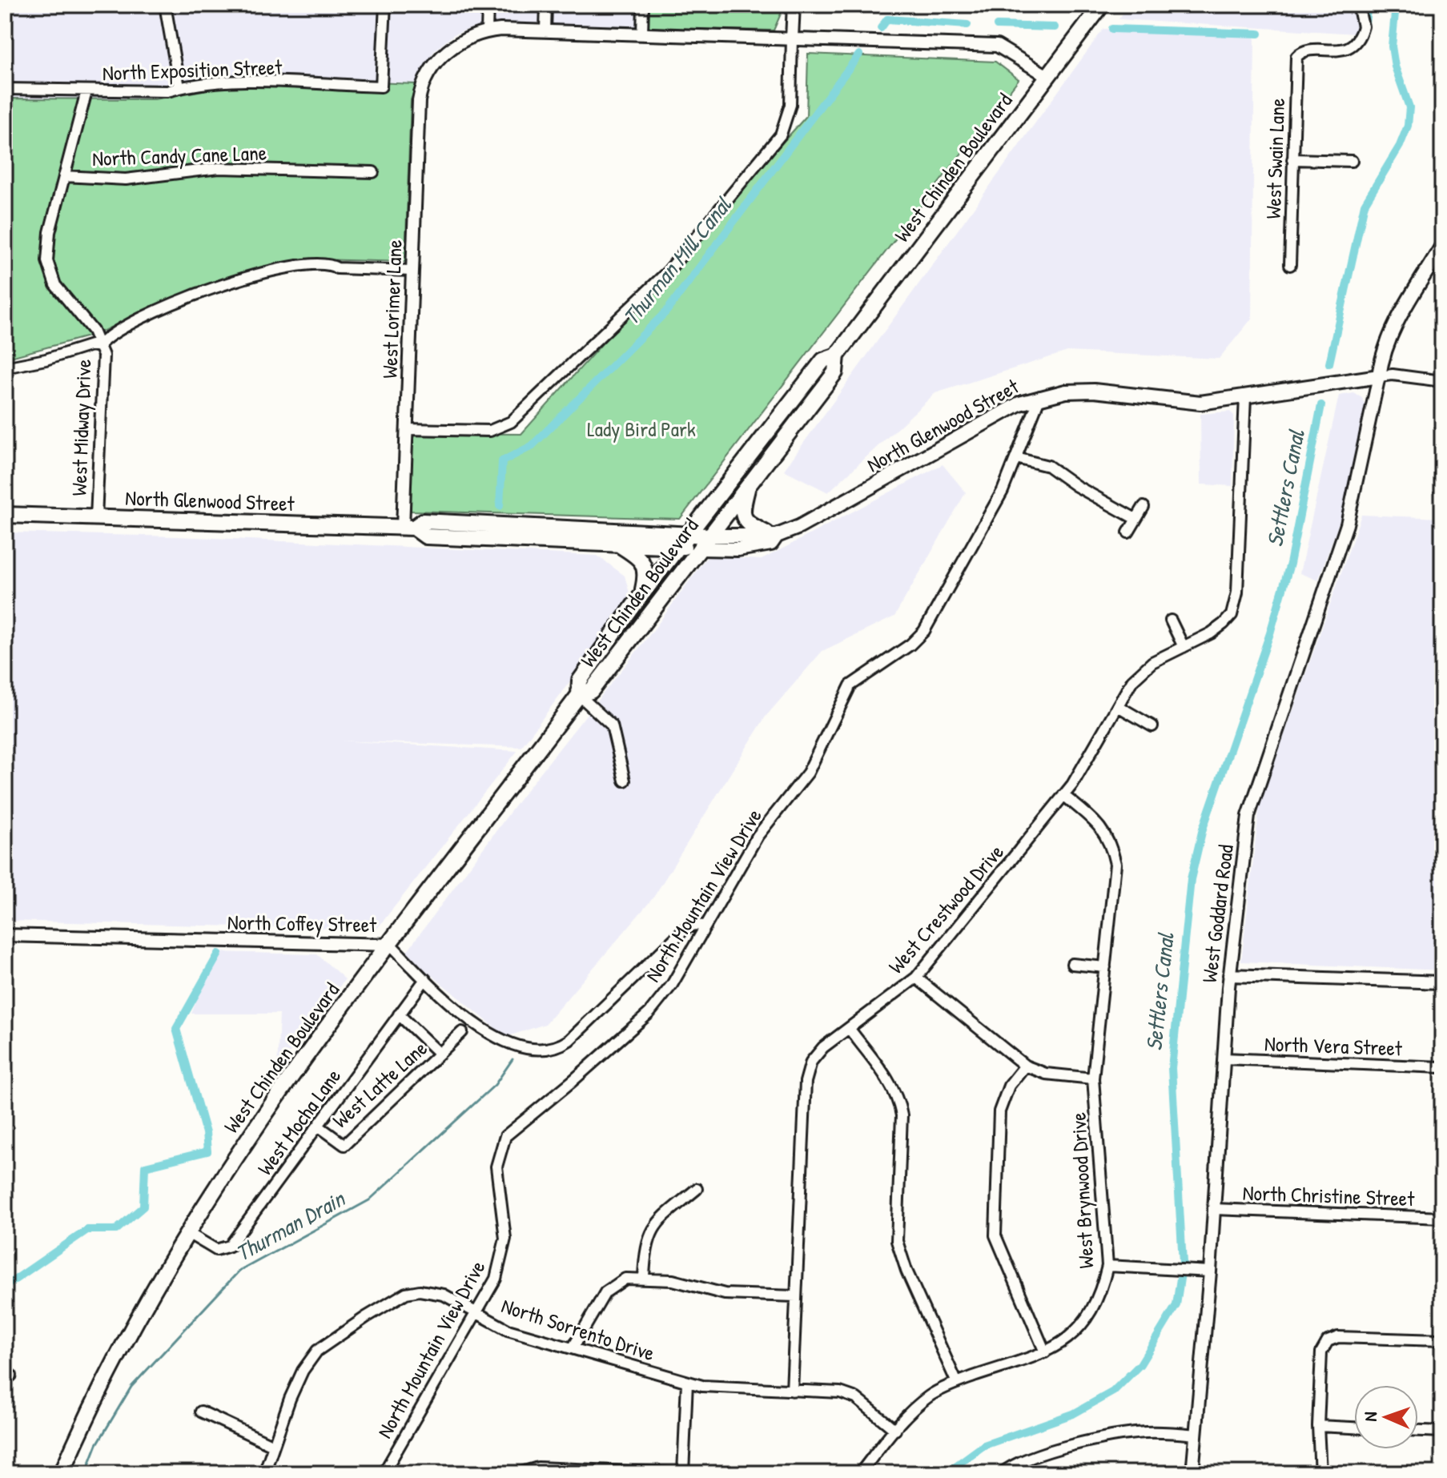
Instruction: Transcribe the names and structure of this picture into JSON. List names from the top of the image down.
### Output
{
  "streets": {
    "main road": ["West Chinden Boulevard", "North Glenwood Street"],
    "street": [
      "North Exposition Street",
      "North Candy Cane Lane",
      "West Swain Lane",
      "West Lorimer Lane",
      "West Midway Drive",
      "North Mountain View Drive",
      "West Crestwood Drive",
      "West Goddard Road",
      "North Coffey Street",
      "North Vera Street",
      "West Latte Lane",
      "West Mocha Lane",
      "West Brynwood Drive",
      "North Christine Street",
      "North Sorrento Drive"
    ]
  },
  "crossings": [
    ["North Exposition Street", "West Midway Drive"],
    ["North Candy Cane Lane", "West Midway Drive"],
    ["West Chinden Boulevard", "North Glenwood Street"],
    ["West Chinden Boulevard", "North Coffey Street"],
    ["West Chinden Boulevard", "West Mocha Lane"],
    ["West Lorimer Lane", "North Glenwood Street"],
    ["North Glenwood Street", "West Midway Drive"],
    ["North Glenwood Street", "North Mountain View Drive"],
    ["North Glenwood Street", "West Crestwood Drive"],
    ["North Glenwood Street", "West Goddard Road"],
    ["North Mountain View Drive", "North Coffey Street"],
    ["North Mountain View Drive", "North Sorrento Drive"],
    ["West Crestwood Drive", "West Brynwood Drive"],
    ["West Crestwood Drive", "North Sorrento Drive"],
    ["West Goddard Road", "North Vera Street"],
    ["West Goddard Road", "North Christine Street"],
    ["North Coffey Street", "West Mocha Lane"],
    ["West Latte Lane", "West Mocha Lane"],
    ["West Brynwood Drive", "North Sorrento Drive"]
  ],
  "water": ["Thurman Mill Canal", "Settlers Canal", "Thurman Drain"],
  "parks": ["Lady Bird Park"],
  "north": "left"
}
